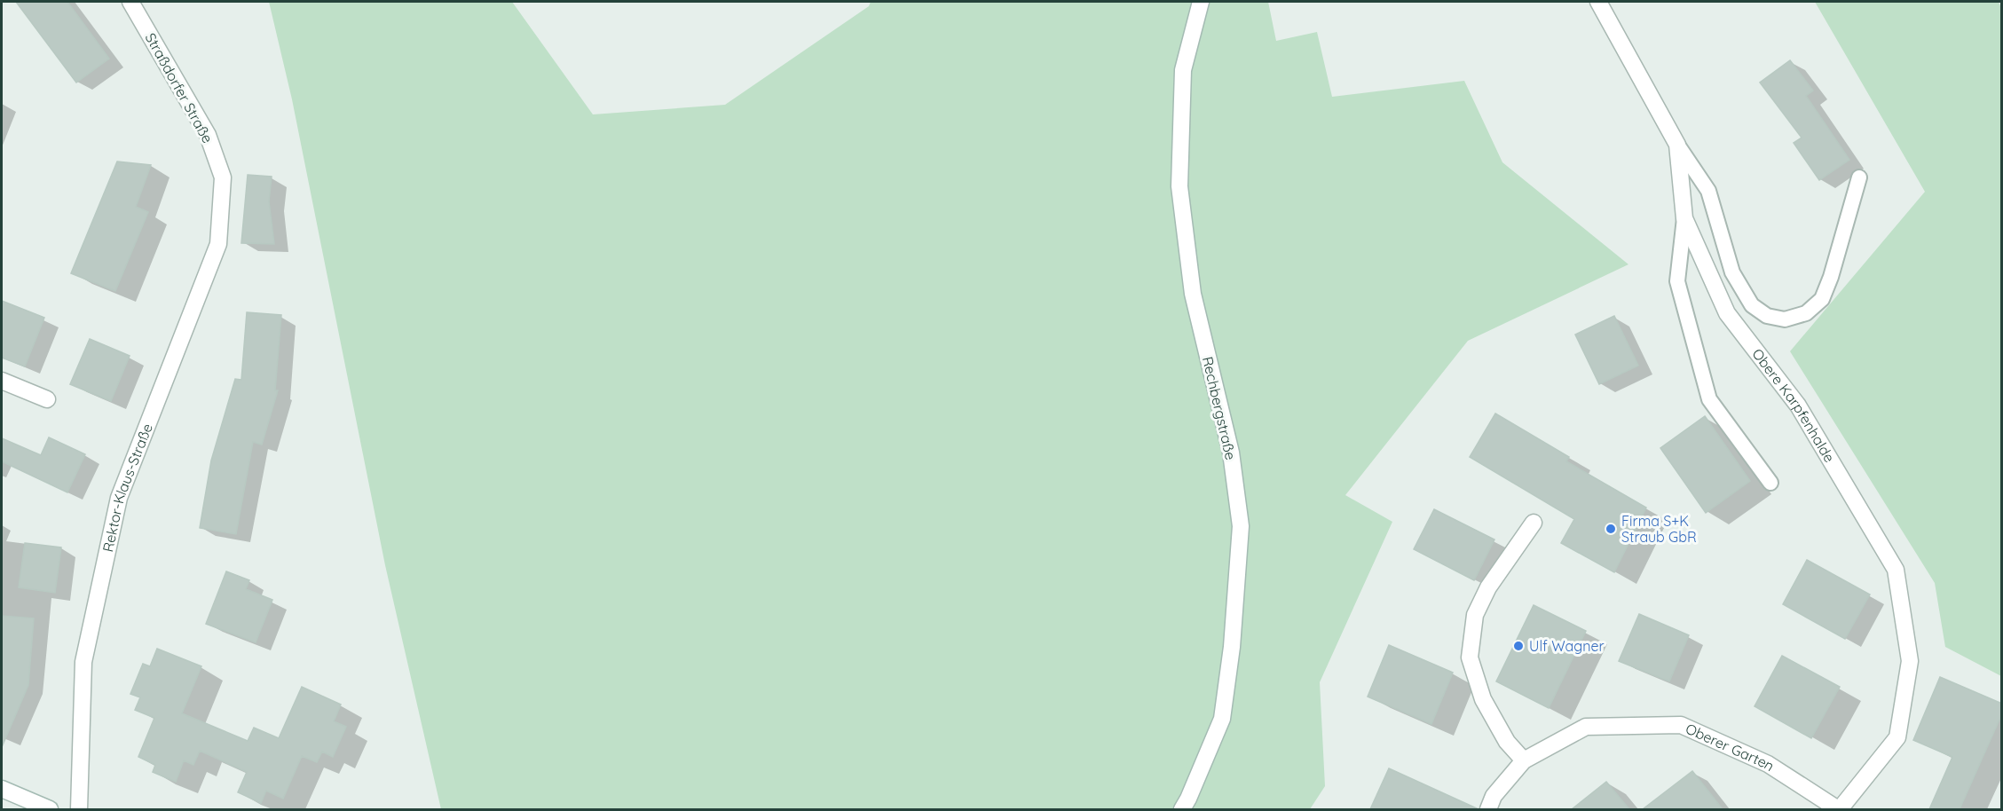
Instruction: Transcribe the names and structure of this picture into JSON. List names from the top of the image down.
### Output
{
  "streets": {
    "street": [
      "Straßdorfer Straße",
      "Obere Karpfenhalde",
      "Rechbergstraße",
      "Rektor-Klaus-Straße",
      "Oberer Garten"
    ]
  },
  "crossings": [
    ["Straßdorfer Straße", "Rektor-Klaus-Straße"],
    ["Obere Karpfenhalde", "Oberer Garten"]
  ],
  "places": ["Firma S+K Straub GbR", "Ulf Wagner"]
}
